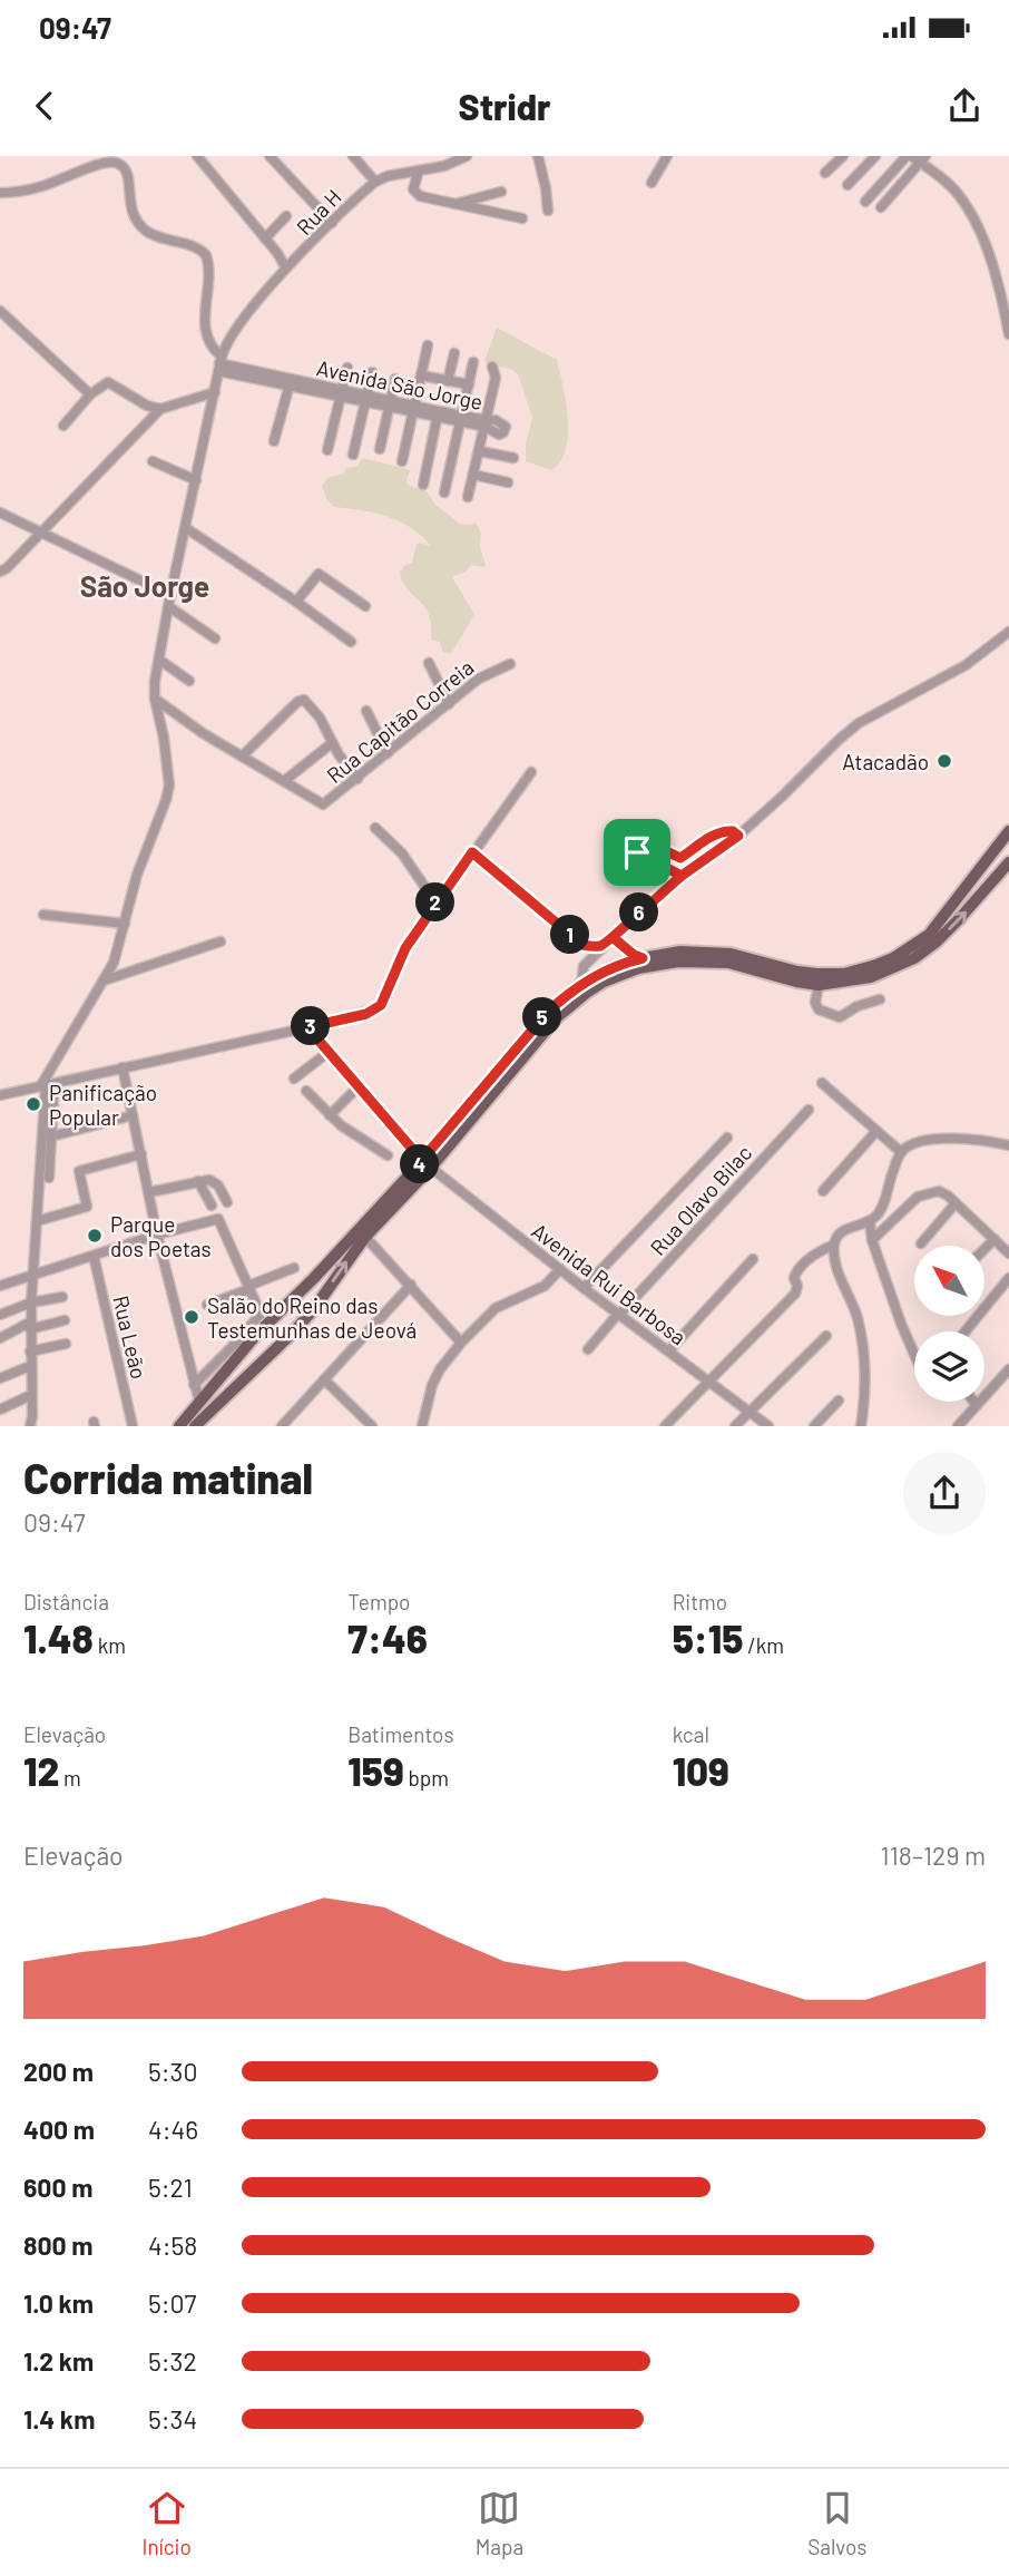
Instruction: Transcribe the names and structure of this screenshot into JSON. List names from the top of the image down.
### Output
{
  "streets": {
    "street": [
      "Rua H",
      "Avenida São Jorge",
      "Rua Capitão Correia",
      "Rua Olavo Bilac",
      "Avenida Rui Barbosa",
      "Rua Leão"
    ]
  },
  "crossings": [
    ["Rua H", "Avenida São Jorge"],
    ["Rua H", "Rua Capitão Correia"],
    ["Rua Olavo Bilac", "Avenida Rui Barbosa"]
  ],
  "districts": ["São Jorge"],
  "places": [
    "Atacadão",
    "Panificação Popular",
    "Parque dos Poetas",
    "Salão do Reino das Testemunhas de Jeová"
  ],
  "north": "top left",
  "page": {
    "status": "09:47",
    "header": "Stridr",
    "pins": [
      "2",
      "6",
      "1",
      "5",
      "3",
      "4"
    ],
    "heading": ["Corrida matinal", "09:47"],
    "stats": [
      ["Distância", "1.48 km"],
      ["Tempo", "7:46"],
      ["Ritmo", "5:15 /km"],
      ["Elevação", "12 m"],
      ["Batimentos", "159 bpm"],
      ["kcal", "109"]
    ],
    "chart": ["Elevação", "118–129 m"],
    "list": [
      {
        "name": "200 m",
        "note": "5:30"
      },
      {
        "name": "400 m",
        "note": "4:46"
      },
      {
        "name": "600 m",
        "note": "5:21"
      },
      {
        "name": "800 m",
        "note": "4:58"
      },
      {
        "name": "1.0 km",
        "note": "5:07"
      },
      {
        "name": "1.2 km",
        "note": "5:32"
      },
      {
        "name": "1.4 km",
        "note": "5:34"
      }
    ],
    "tabs": ["Início", "Mapa", "Salvos"]
  }
}
